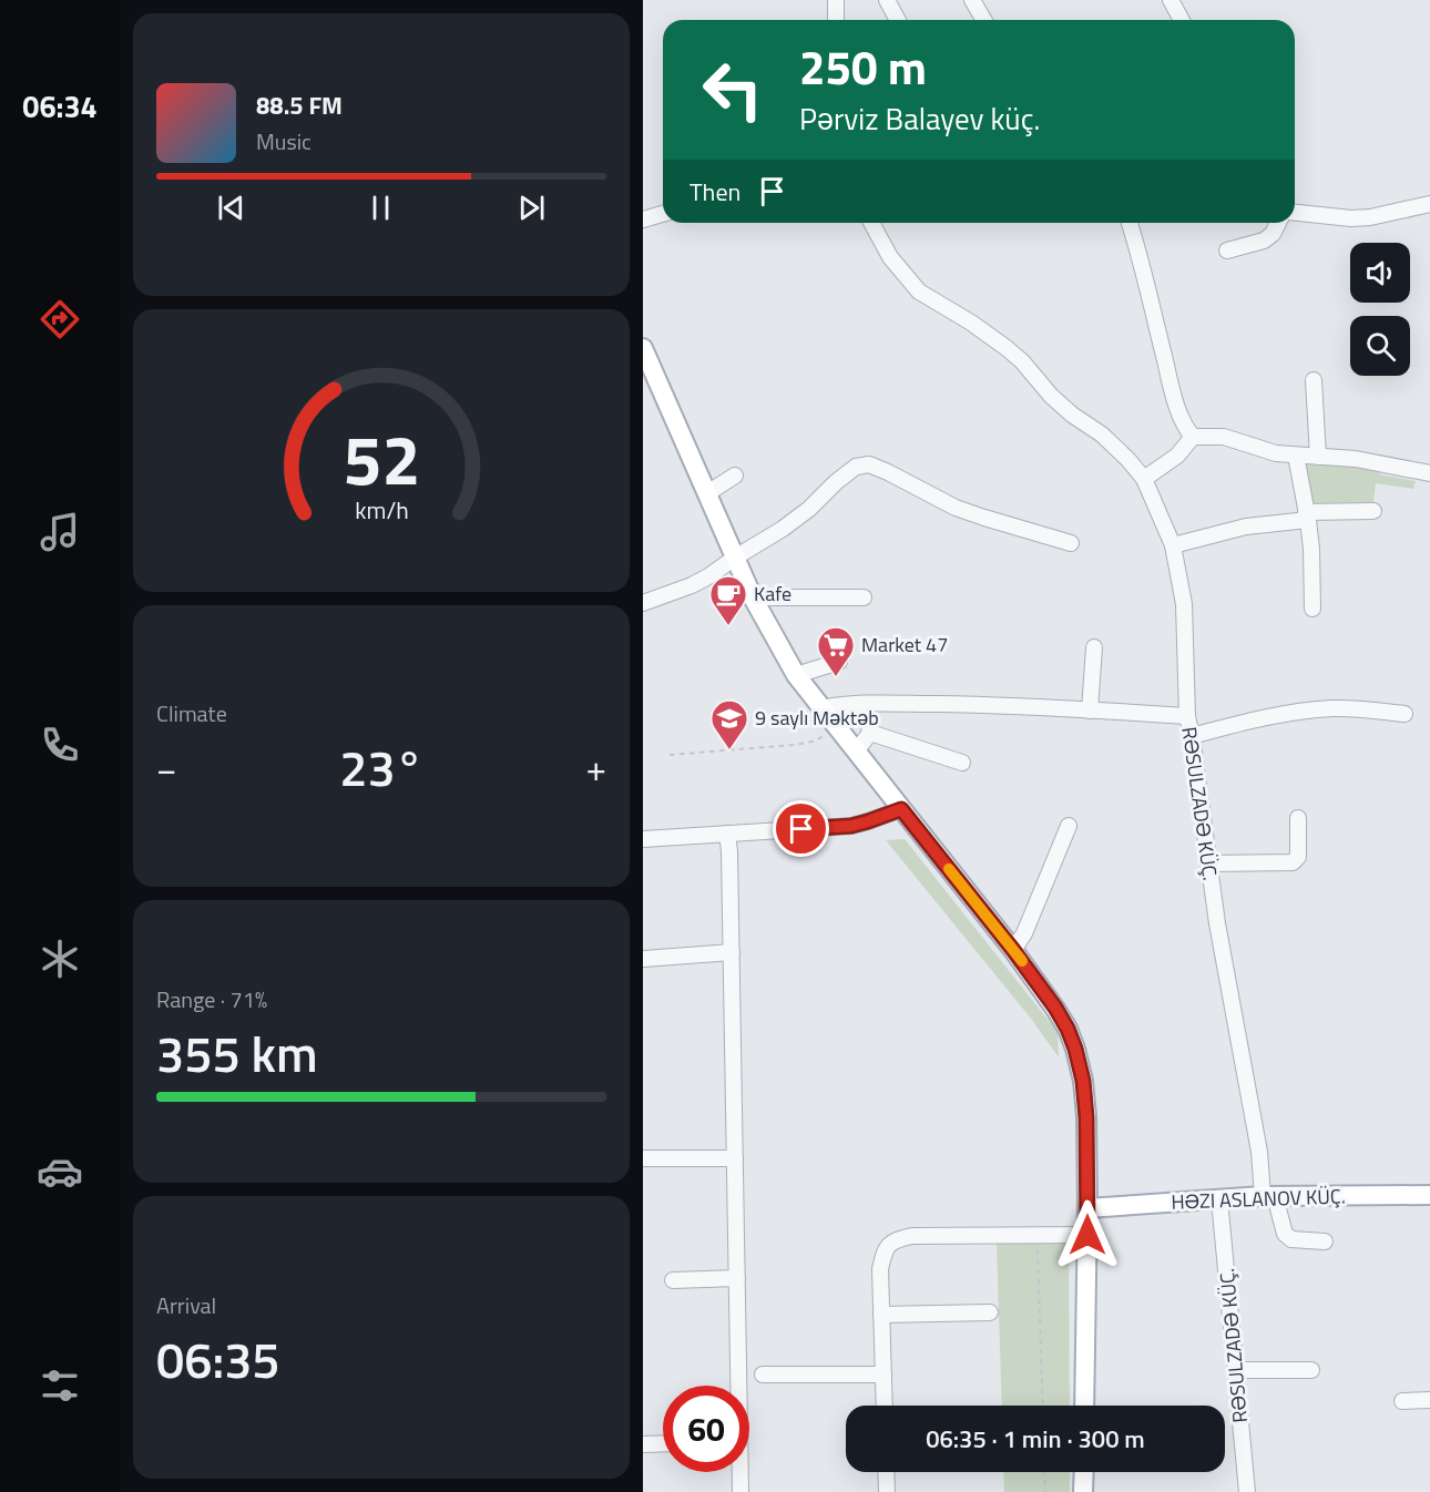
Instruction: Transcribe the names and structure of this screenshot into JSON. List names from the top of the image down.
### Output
{
  "streets": {
    "main road": ["HƏZI ASLANOV KÜÇ."],
    "street": ["RƏSULZADƏ KÜÇ."]
  },
  "crossings": [
    ["RƏSULZADƏ KÜÇ.", "HƏZI ASLANOV KÜÇ."]
  ],
  "places": {
    "cafe": ["Kafe"],
    "supermarket": ["Market 47"],
    "school or university": ["9 saylı Məktəb"]
  },
  "page": {
    "tabs": "06:34",
    "turn": ["250 m", "Pərviz Balayev küç."],
    "song": ["88.5 FM", "Music"],
    "then": "Then",
    "tile": [
      "Climate",
      ["Range · 71%", "355 km"],
      ["Arrival", "06:35"]
    ],
    "heat": ["−", "23°", "+"],
    "limit": "60",
    "trip": "06:35 · 1 min · 300 m",
    "gauge": ["52", "km/h"]
  }
}
